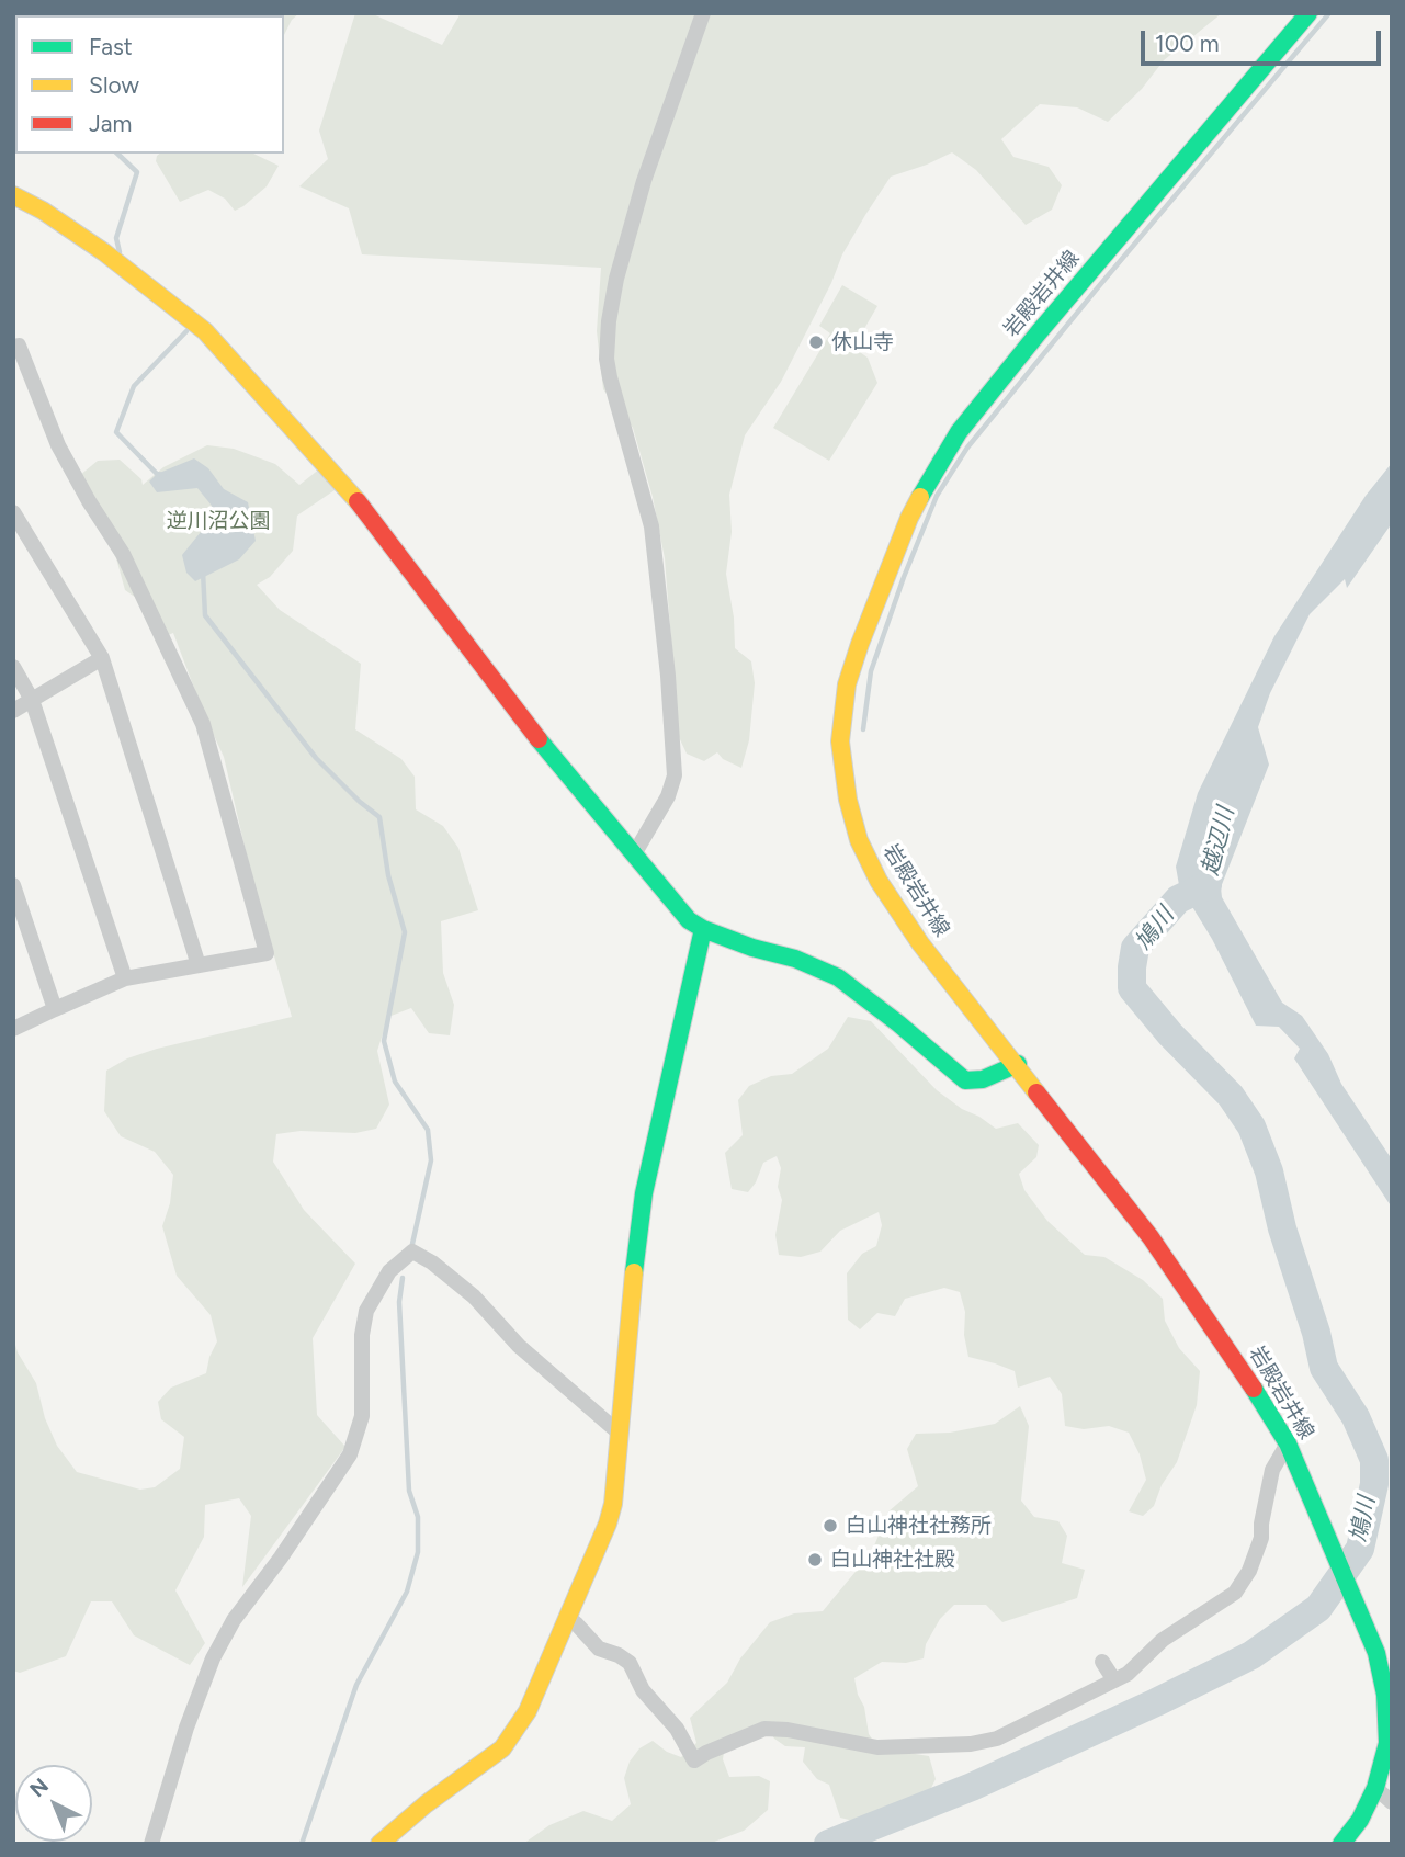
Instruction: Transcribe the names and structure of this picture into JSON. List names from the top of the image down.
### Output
{
  "streets": {
    "street": ["岩殿岩井線"]
  },
  "water": ["越辺川", "鳩川"],
  "parks": ["逆川沼公園"],
  "places": ["休山寺", "白山神社社務所", "白山神社社殿"],
  "legend": ["Fast", "Slow", "Jam"],
  "scale_bar": "100 m",
  "north": "top left"
}
